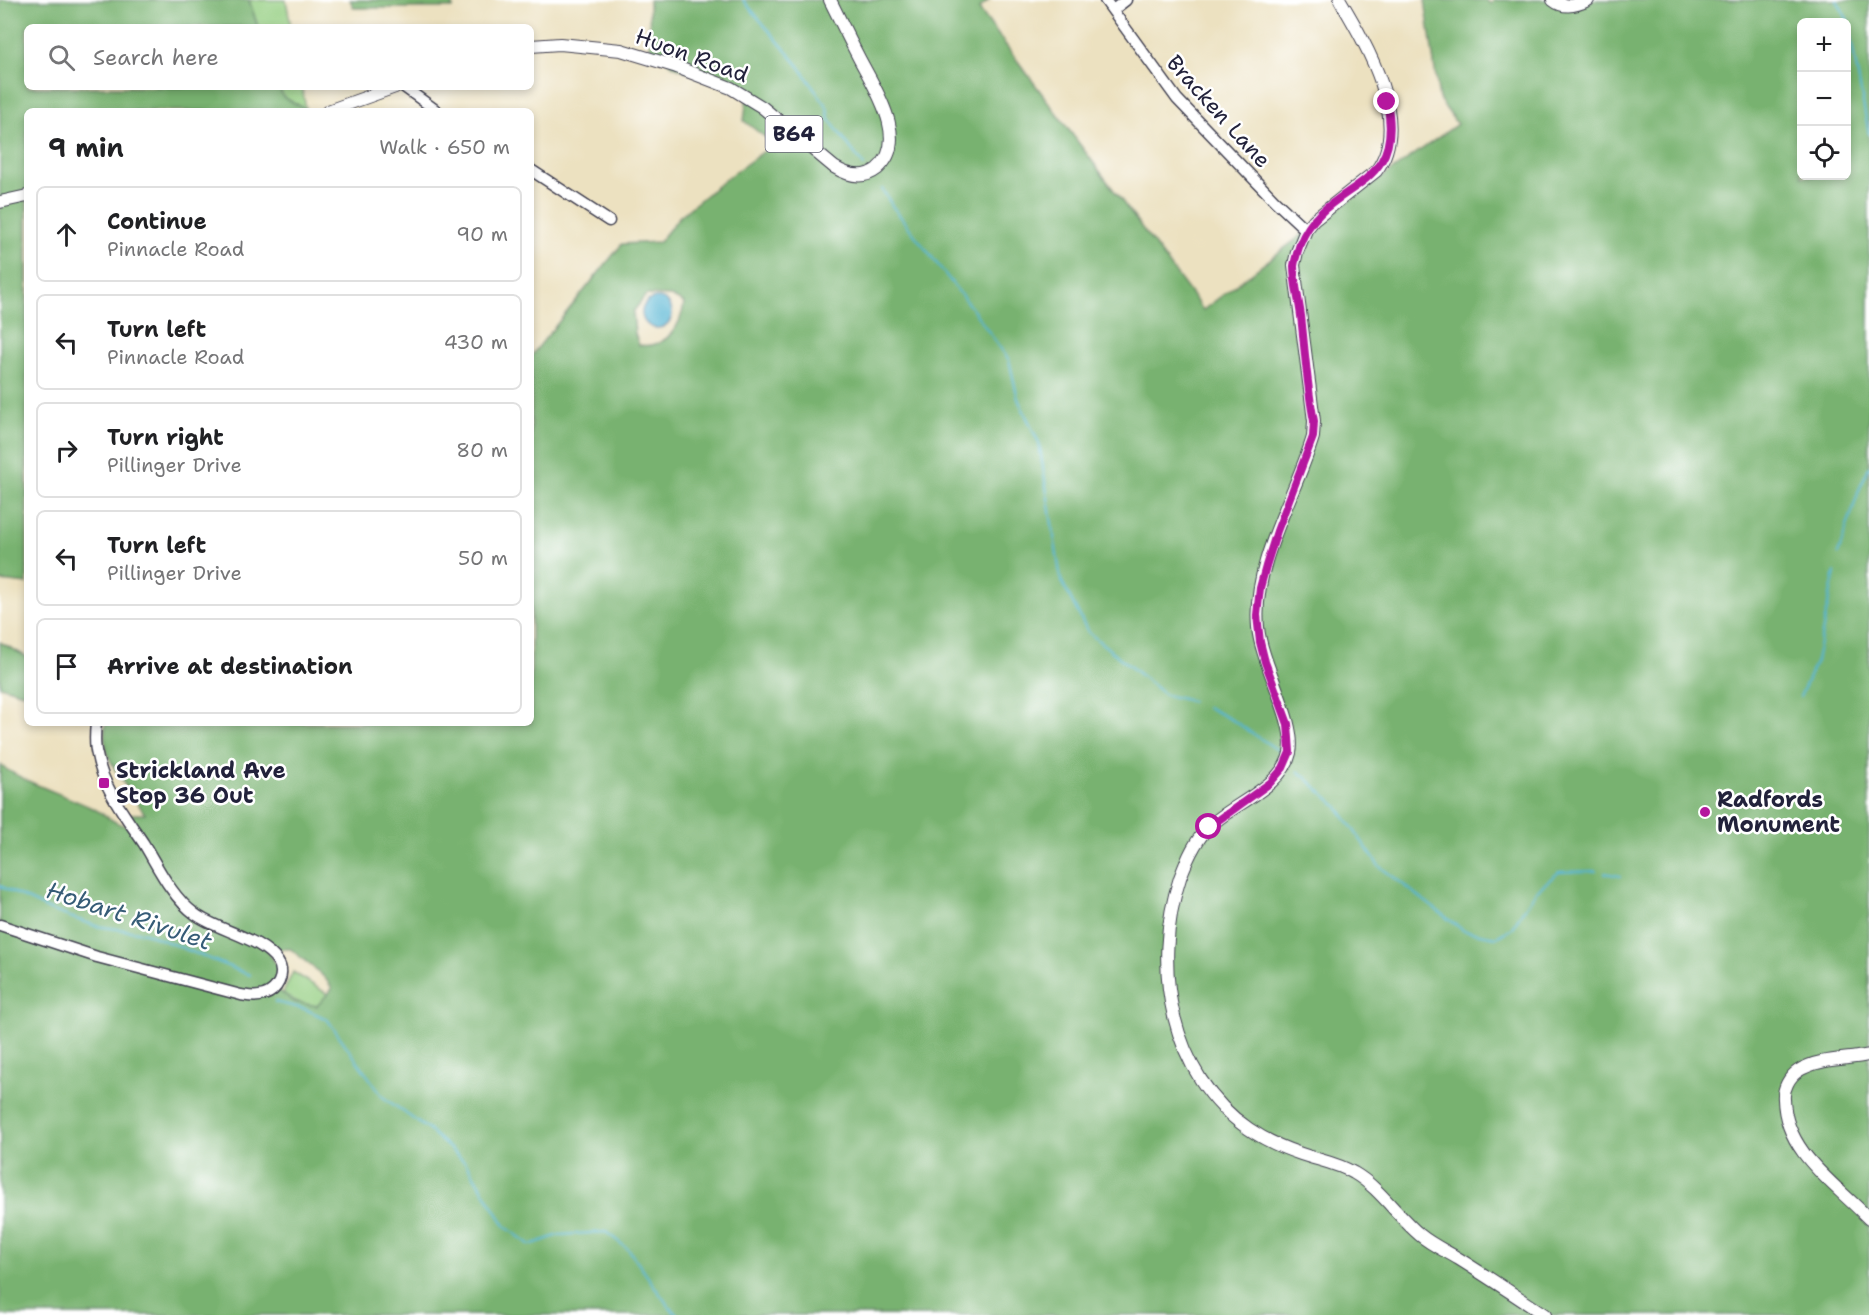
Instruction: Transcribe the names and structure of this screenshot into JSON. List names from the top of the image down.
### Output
{
  "streets": {
    "main road": ["Huon Road", "B64"],
    "street": ["Bracken Lane"]
  },
  "water": ["Hobart Rivulet"],
  "places": {
    "transit": ["Strickland Ave Stop 36 Out"],
    "other": ["Radfords Monument"]
  },
  "page": {
    "map_buttons": ["+", "−"],
    "search": "Search here",
    "heading": ["9 min", "Walk · 650 m"],
    "list": [
      ["Continue", "Pinnacle Road", "90 m"],
      ["Turn left", "Pinnacle Road", "430 m"],
      ["Turn right", "Pillinger Drive", "80 m"],
      ["Turn left", "Pillinger Drive", "50 m"],
      "Arrive at destination"
    ]
  }
}
